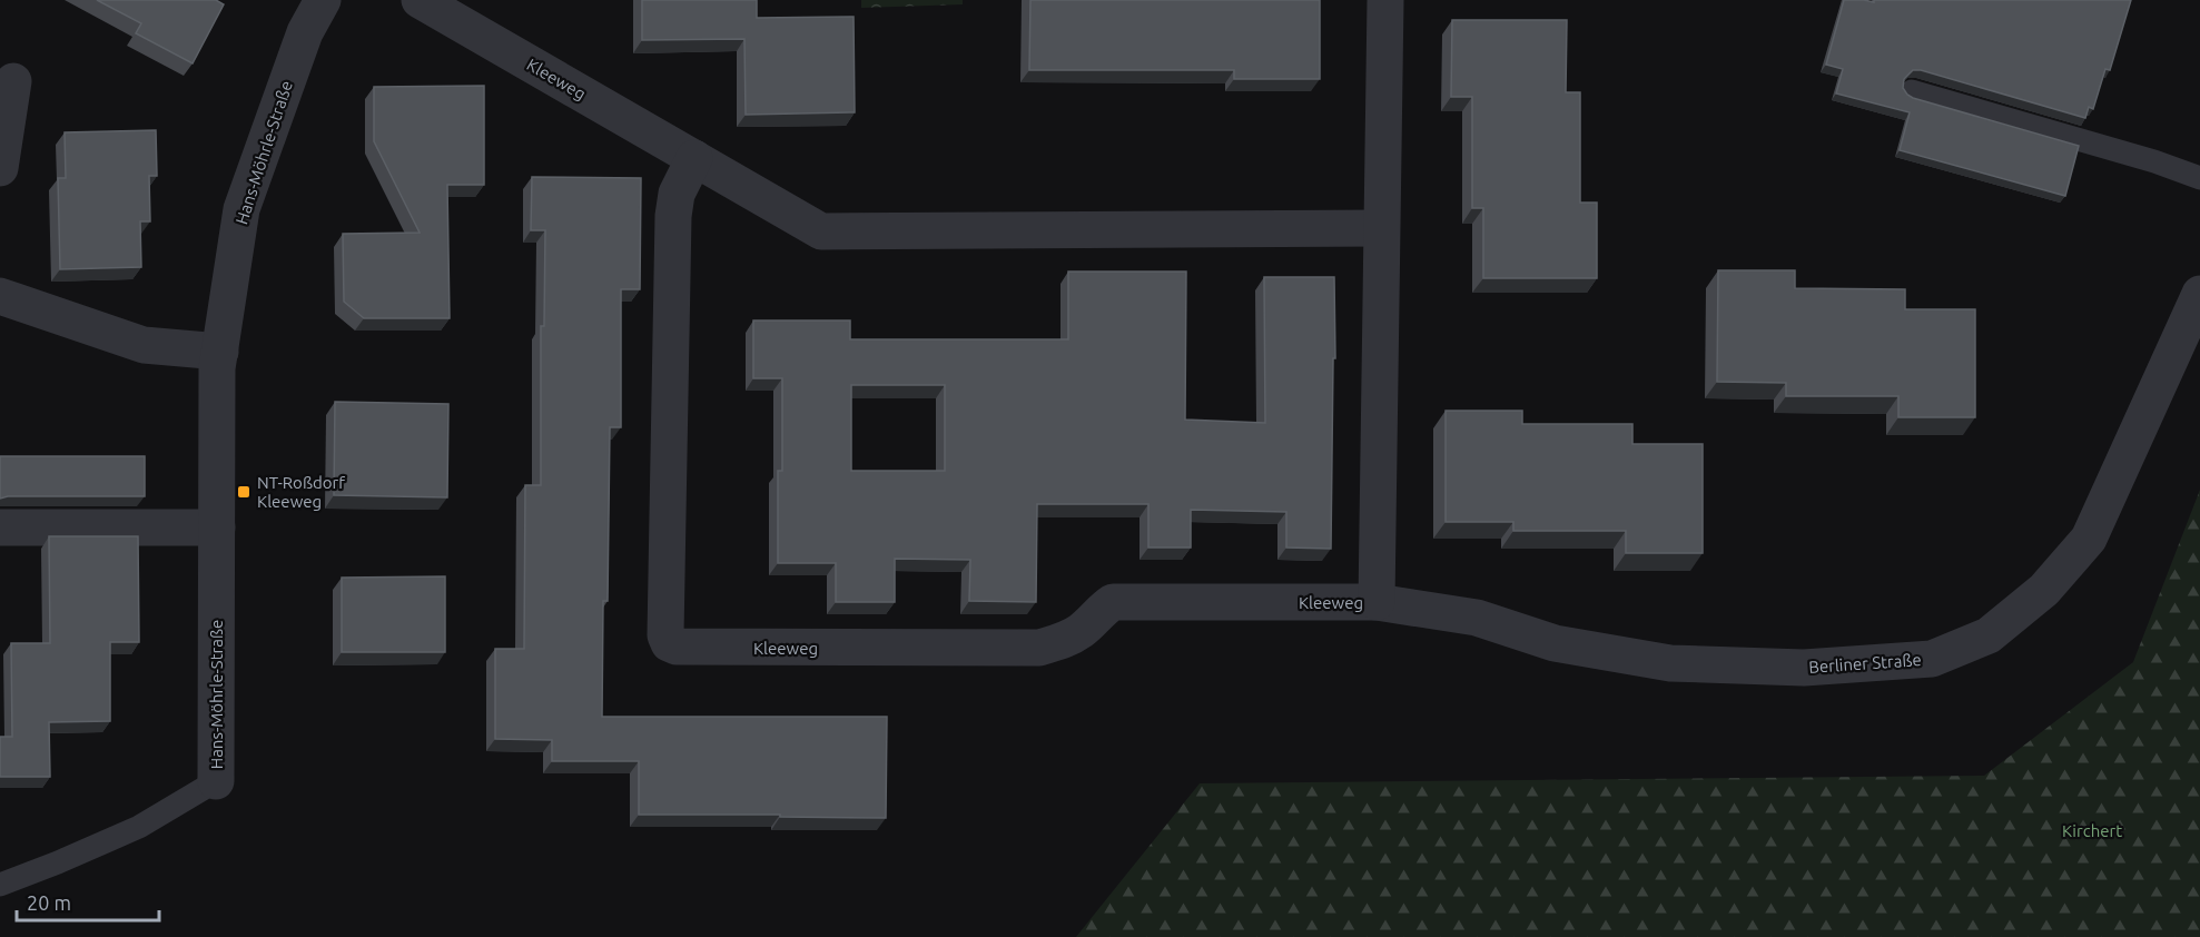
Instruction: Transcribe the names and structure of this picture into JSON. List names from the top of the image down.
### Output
{
  "streets": {
    "street": ["Kleeweg", "Hans-Möhrle-Straße", "Berliner Straße"]
  },
  "crossings": [
    ["Kleeweg", "Berliner Straße"]
  ],
  "parks": ["Kirchert"],
  "places": {
    "transit": ["NT-Roßdorf Kleeweg"]
  },
  "scale_bar": "20 m"
}
